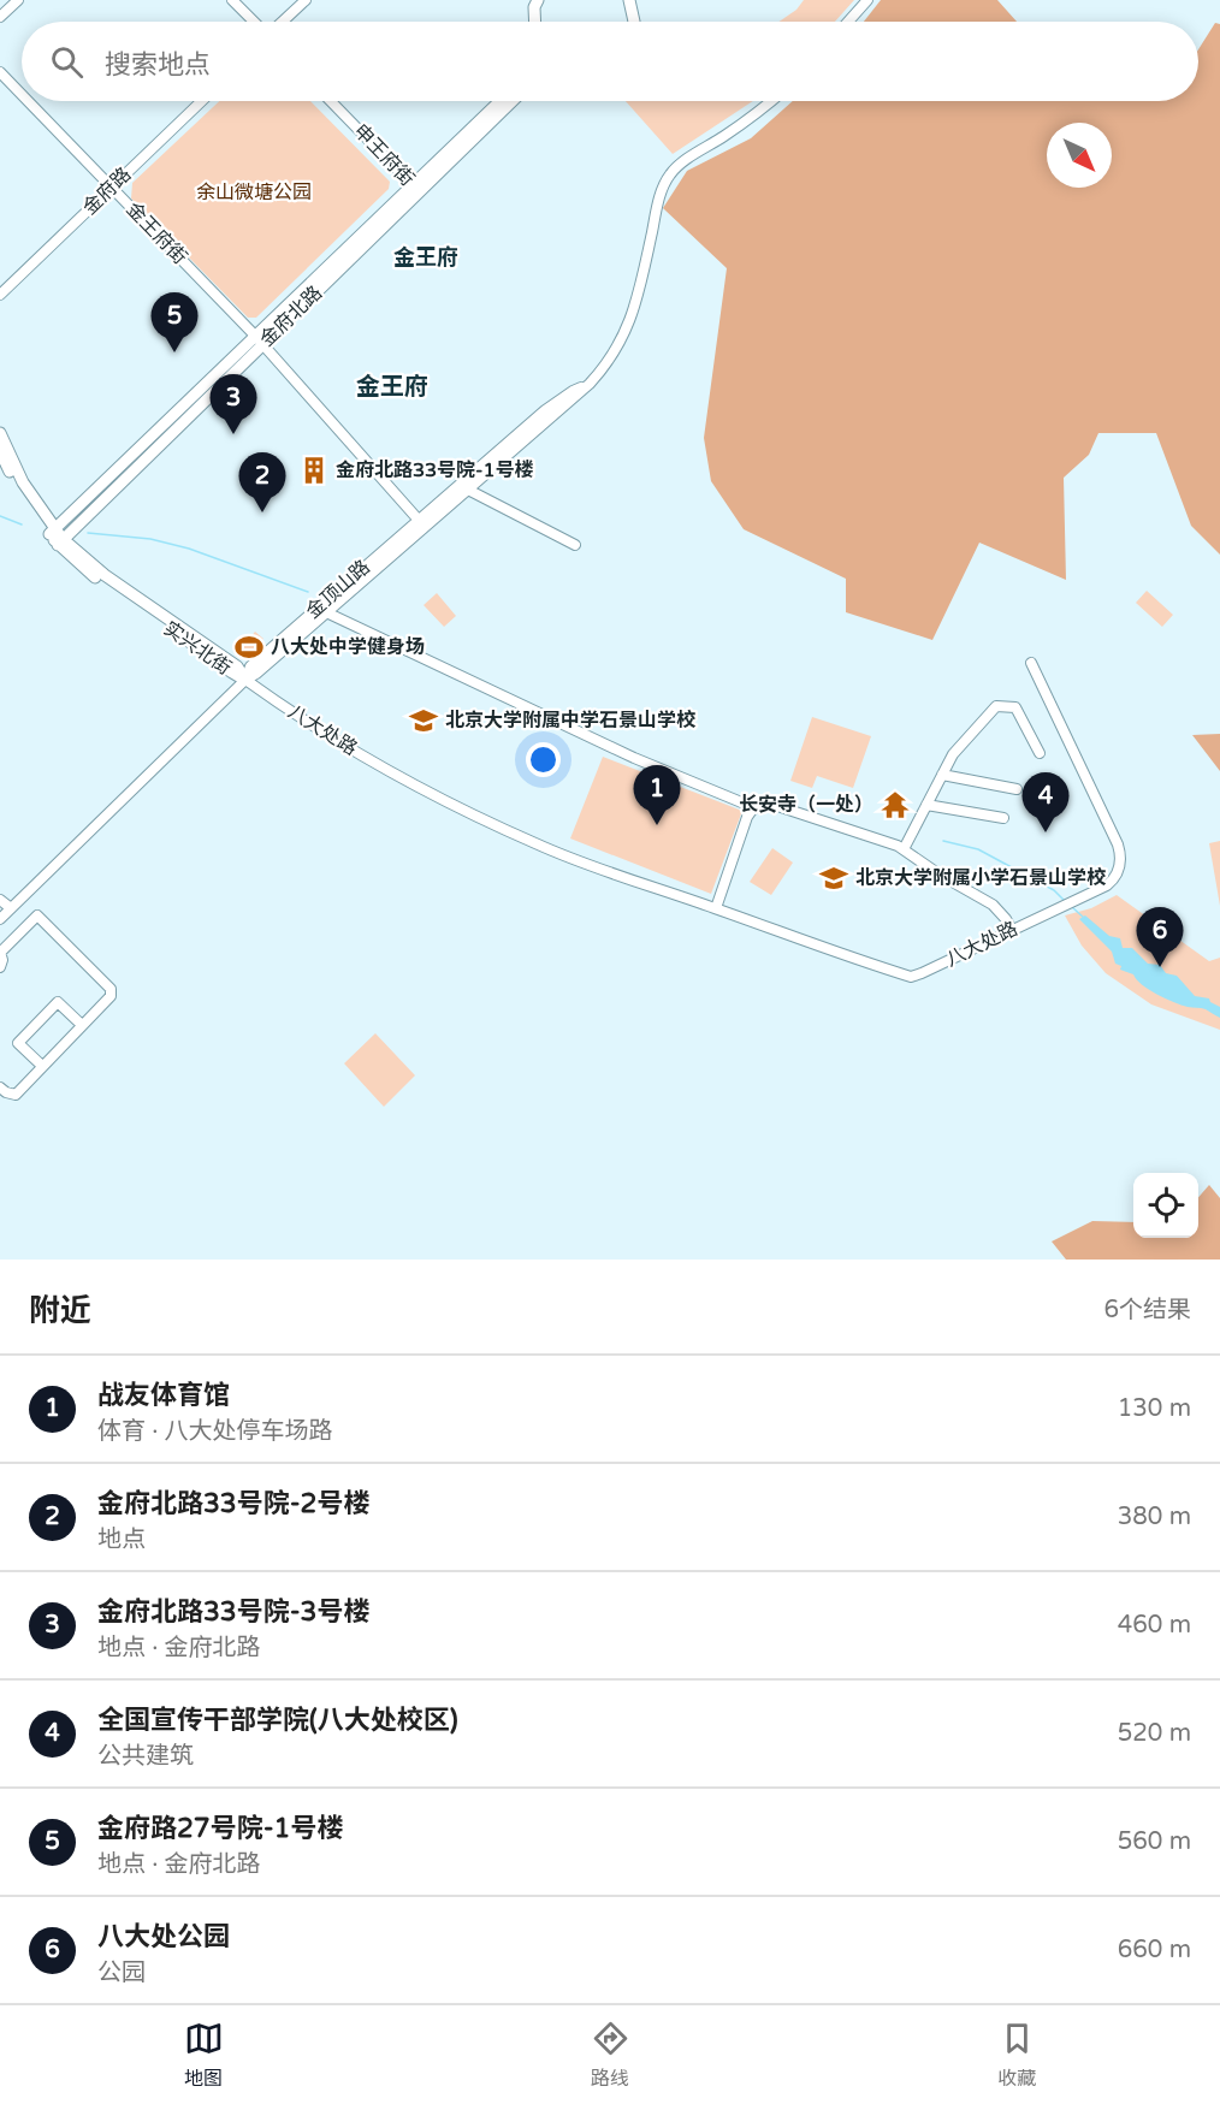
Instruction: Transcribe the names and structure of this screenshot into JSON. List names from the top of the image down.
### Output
{
  "streets": {
    "main road": ["金府北路", "实兴北街"],
    "street": [
      "申王府街",
      "金府路",
      "金王府街",
      "金顶山路",
      "八大处路"
    ]
  },
  "crossings": [
    ["申王府街", "金府北路"],
    ["金府路", "金王府街"],
    ["金王府街", "金府北路"],
    ["金王府街", "金顶山路"],
    ["金府北路", "实兴北街"],
    ["金顶山路", "实兴北街"],
    ["金顶山路", "八大处路"],
    ["实兴北街", "八大处路"]
  ],
  "districts": ["金王府", "金王府"],
  "parks": ["余山微塘公园"],
  "places": {
    "building": ["金府北路33号院-1号楼"],
    "sports": ["八大处中学健身场"],
    "school or university": ["北京大学附属中学石景山学校", "北京大学附属小学石景山学校"],
    "temple": ["长安寺（一处）"]
  },
  "north": "bottom right",
  "page": {
    "search": "搜索地点",
    "pins": [
      "5",
      "3",
      "2",
      "1",
      "4",
      "6"
    ],
    "heading": ["附近", "6个结果"],
    "list": [
      {
        "mark": "1",
        "name": "战友体育馆",
        "note": "体育 · 八大处停车场路",
        "value": "130 m"
      },
      {
        "mark": "2",
        "name": "金府北路33号院-2号楼",
        "note": "地点",
        "value": "380 m"
      },
      {
        "mark": "3",
        "name": "金府北路33号院-3号楼",
        "note": "地点 · 金府北路",
        "value": "460 m"
      },
      {
        "mark": "4",
        "name": "全国宣传干部学院(八大处校区)",
        "note": "公共建筑",
        "value": "520 m"
      },
      {
        "mark": "5",
        "name": "金府路27号院-1号楼",
        "note": "地点 · 金府北路",
        "value": "560 m"
      },
      {
        "mark": "6",
        "name": "八大处公园",
        "note": "公园",
        "value": "660 m"
      }
    ],
    "nav": ["地图", "路线", "收藏"]
  }
}
